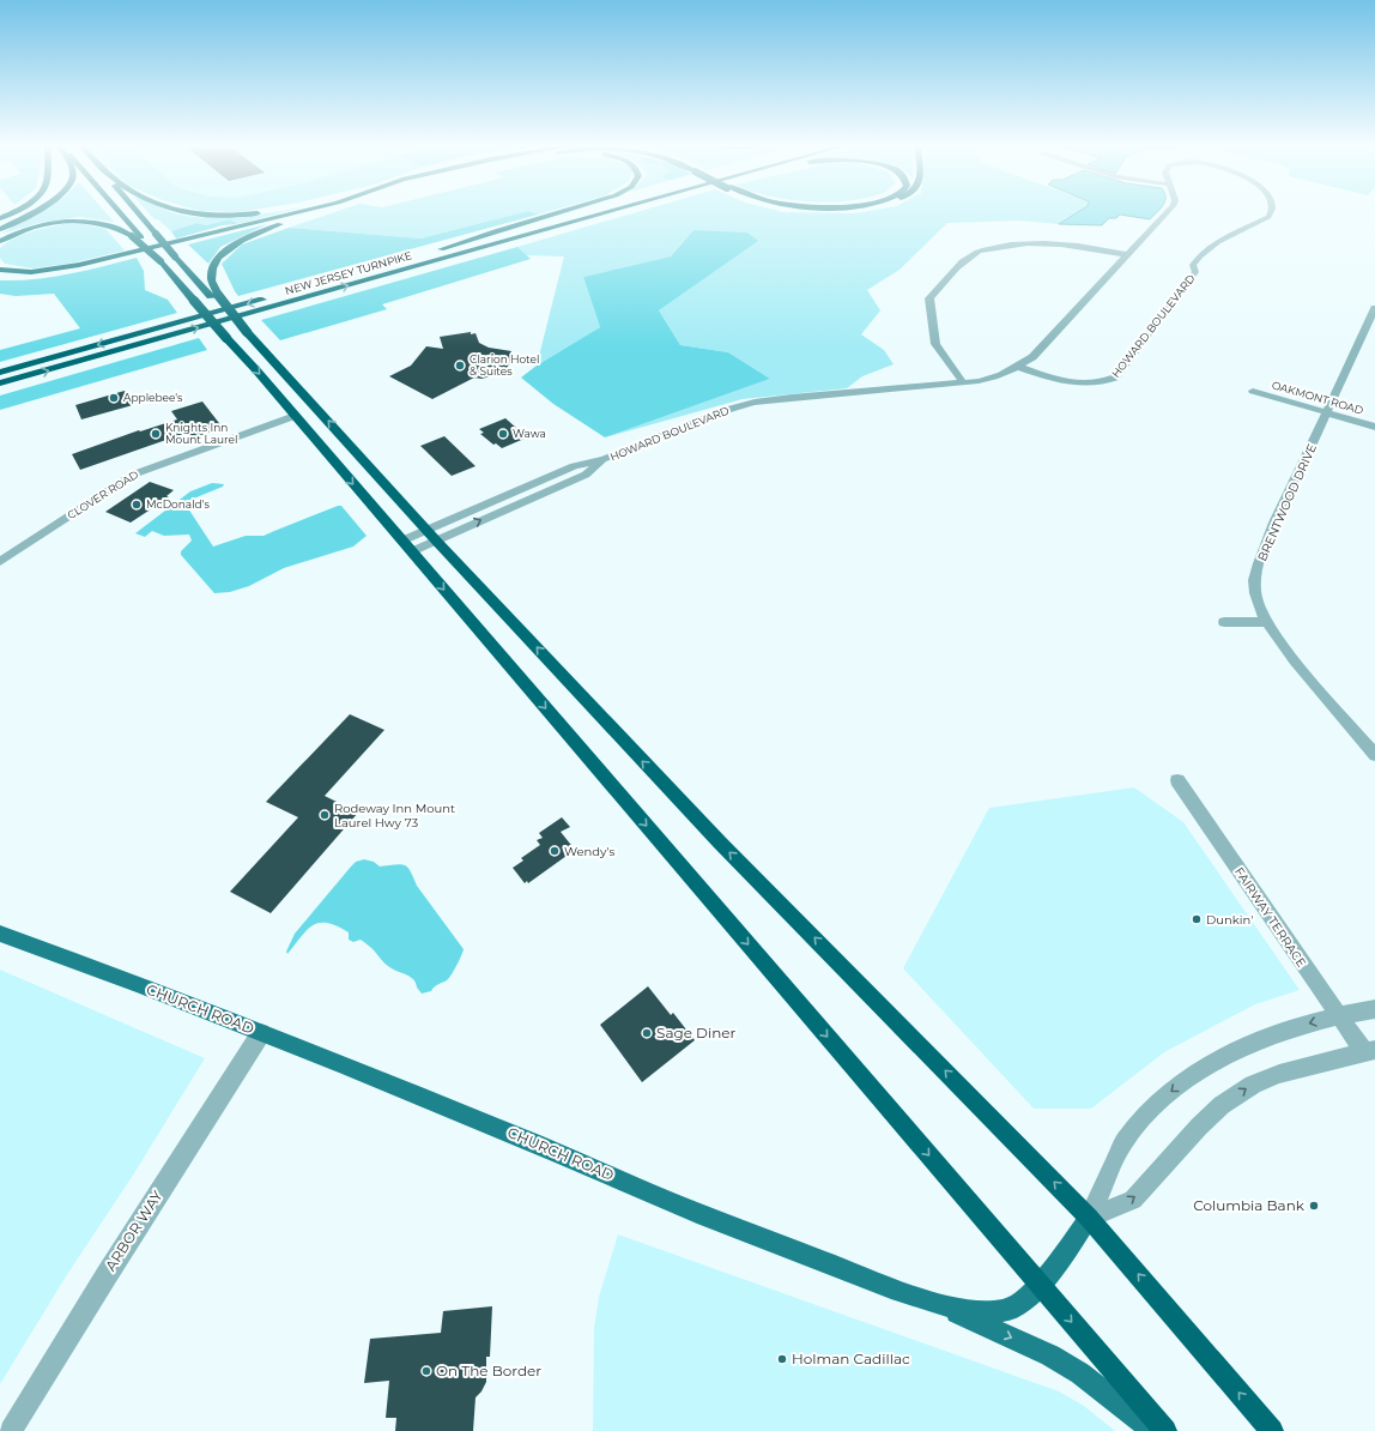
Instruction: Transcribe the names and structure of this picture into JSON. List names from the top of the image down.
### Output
{
  "streets": {
    "highway": ["NEW JERSEY TURNPIKE"],
    "main road": ["CHURCH ROAD"],
    "street": [
      "HOWARD BOULEVARD",
      "OAKMONT ROAD",
      "CLOVER ROAD",
      "BRENTWOOD DRIVE",
      "FAIRWAY TERRACE",
      "ARBOR WAY"
    ]
  },
  "crossings": [
    ["OAKMONT ROAD", "BRENTWOOD DRIVE"],
    ["CHURCH ROAD", "ARBOR WAY"]
  ],
  "places": [
    "Clarion Hotel & Suites",
    "Applebee's",
    "Knights Inn Mount Laurel",
    "Wawa",
    "McDonald's",
    "Rodeway Inn Mount Laurel Hwy 73",
    "Wendy's",
    "Dunkin'",
    "Sage Diner",
    "Columbia Bank",
    "Holman Cadillac",
    "On The Border"
  ]
}
